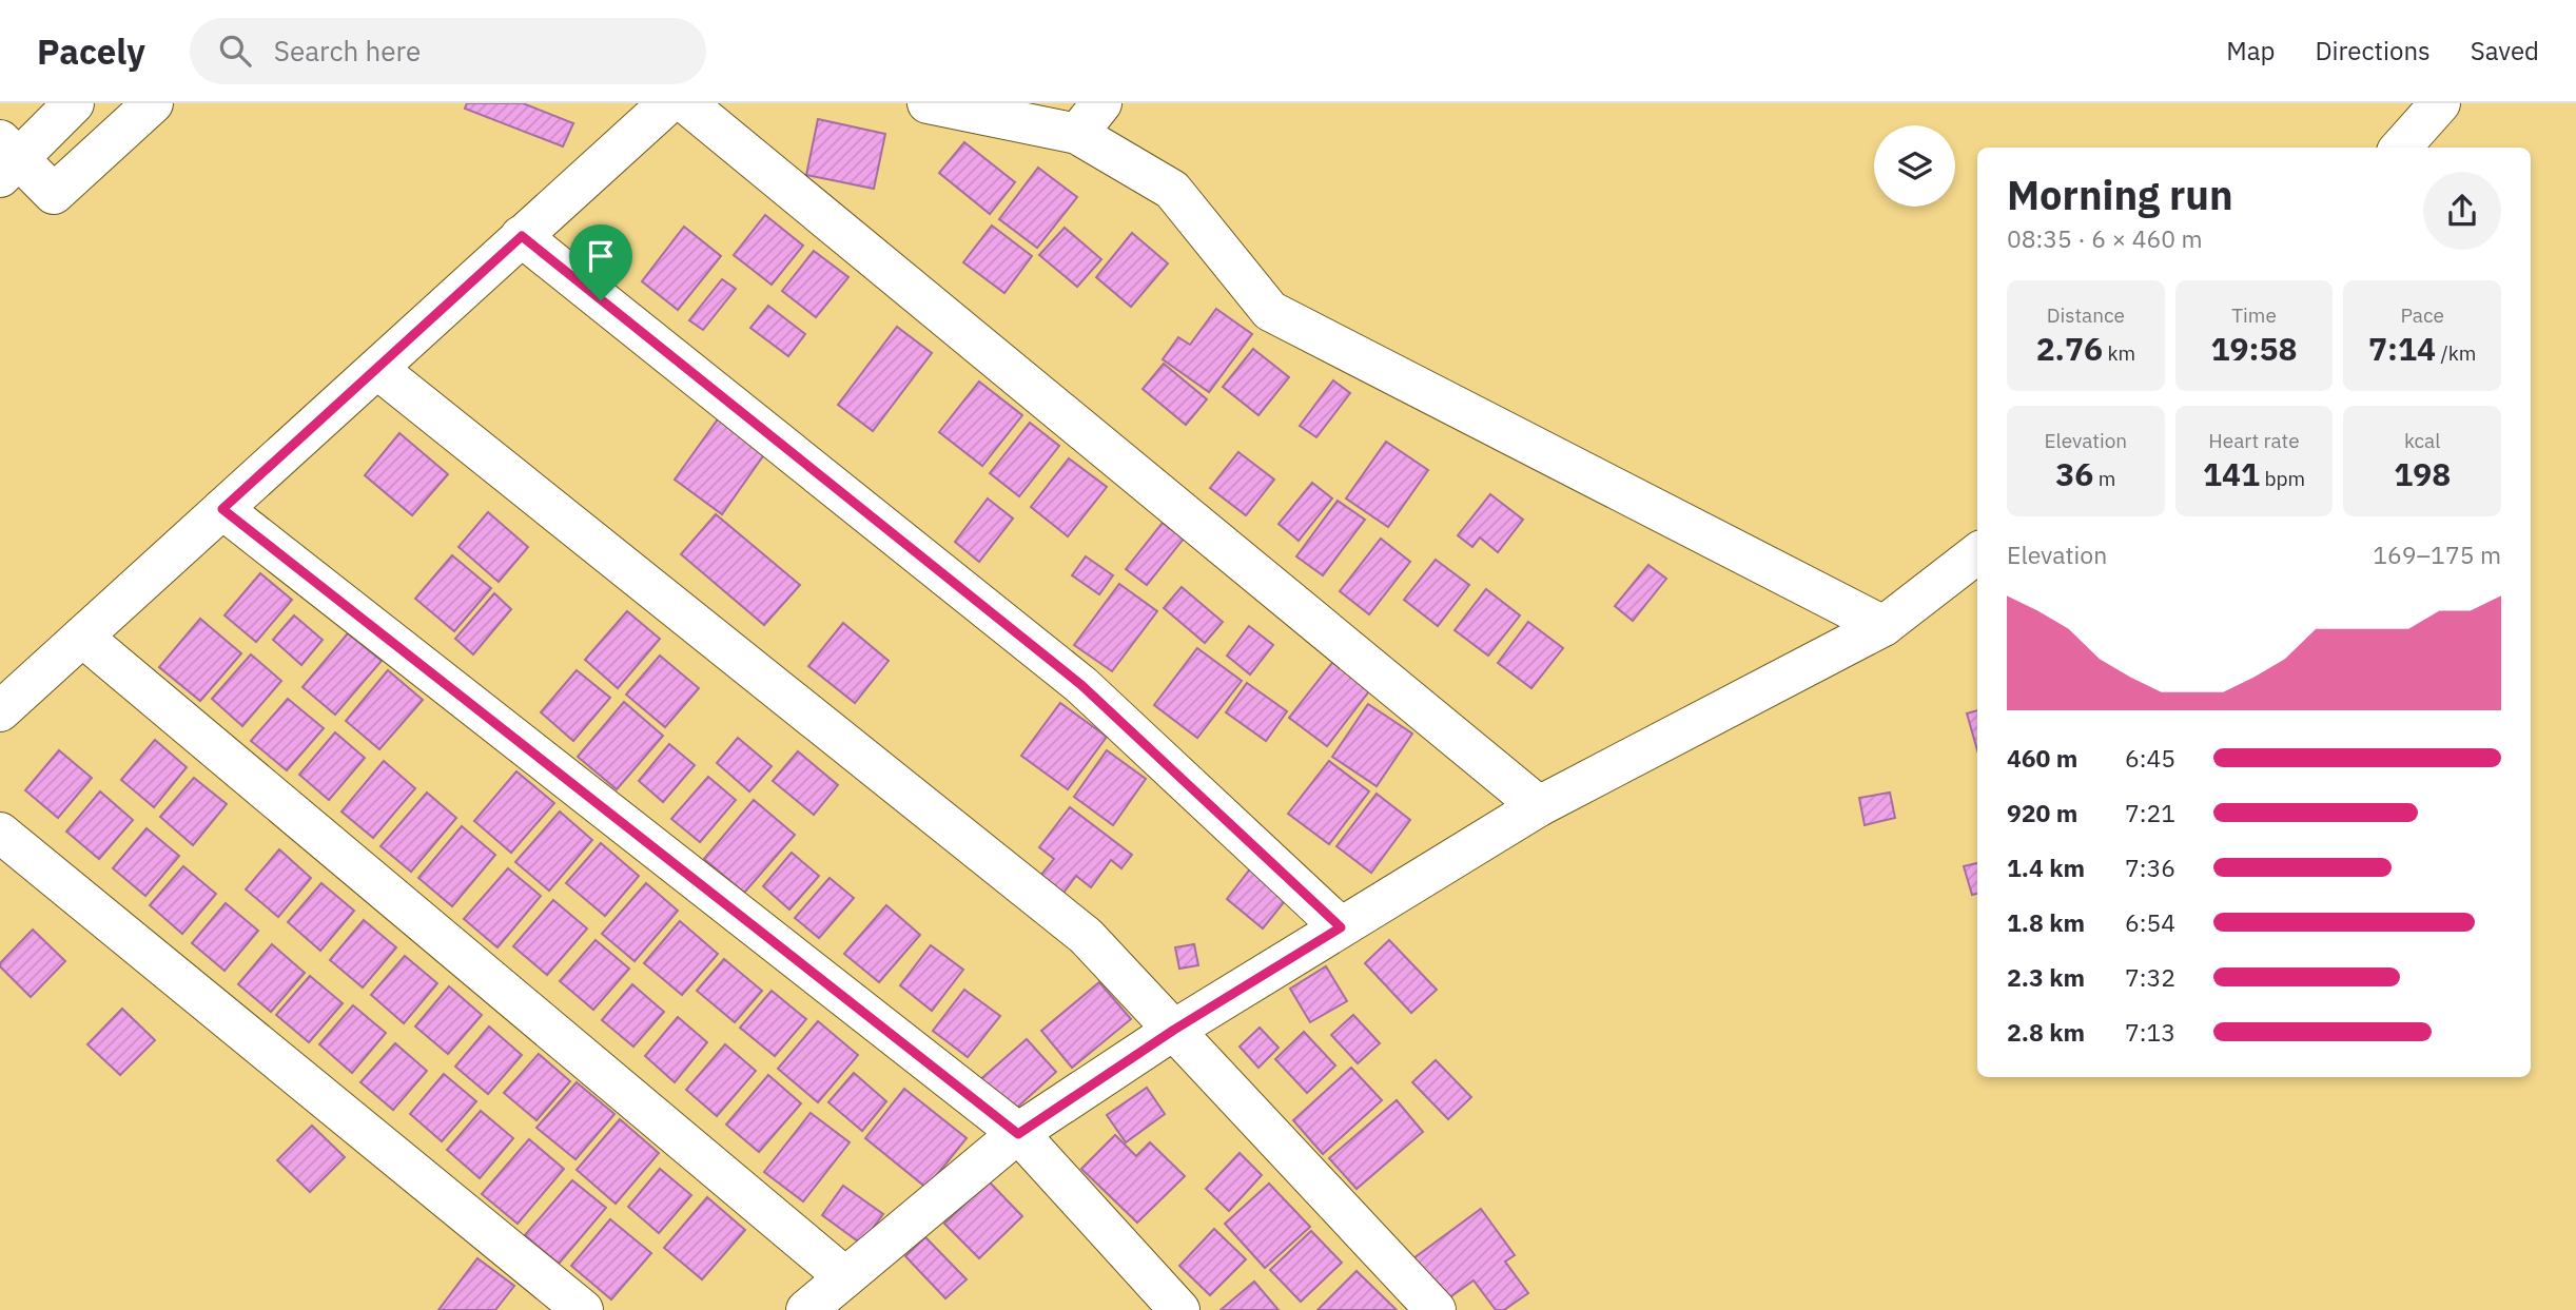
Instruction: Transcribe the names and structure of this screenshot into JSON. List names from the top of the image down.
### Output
{
  "page": {
    "header": "Pacely",
    "search": "Search here",
    "nav": ["Map", "Directions", "Saved"],
    "heading": ["Morning run", "08:35 · 6 × 460 m"],
    "stats": [
      ["Distance", "2.76 km"],
      ["Time", "19:58"],
      ["Pace", "7:14 /km"],
      ["Elevation", "36 m"],
      ["Heart rate", "141 bpm"],
      ["kcal", "198"]
    ],
    "chart": ["Elevation", "169–175 m"],
    "list": [
      {
        "name": "460 m",
        "note": "6:45"
      },
      {
        "name": "920 m",
        "note": "7:21"
      },
      {
        "name": "1.4 km",
        "note": "7:36"
      },
      {
        "name": "1.8 km",
        "note": "6:54"
      },
      {
        "name": "2.3 km",
        "note": "7:32"
      },
      {
        "name": "2.8 km",
        "note": "7:13"
      }
    ]
  }
}
